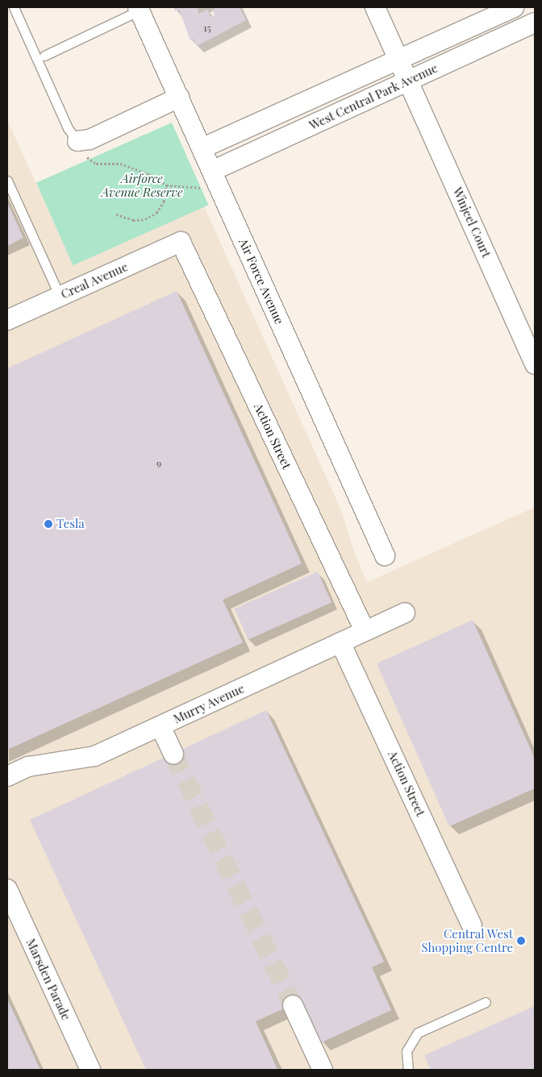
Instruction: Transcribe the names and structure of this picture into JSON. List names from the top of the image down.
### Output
{
  "streets": {
    "street": [
      "West Central Park Avenue",
      "Winjeel Court",
      "Creal Avenue",
      "Air Force Avenue",
      "Action Street",
      "Murry Avenue",
      "Marsden Parade"
    ]
  },
  "crossings": [
    ["West Central Park Avenue", "Winjeel Court"],
    ["West Central Park Avenue", "Air Force Avenue"],
    ["Creal Avenue", "Action Street"],
    ["Action Street", "Murry Avenue"]
  ],
  "parks": ["Airforce Avenue Reserve"],
  "places": ["Tesla", "Central West Shopping Centre"],
  "house_numbers": ["15", "9"]
}
